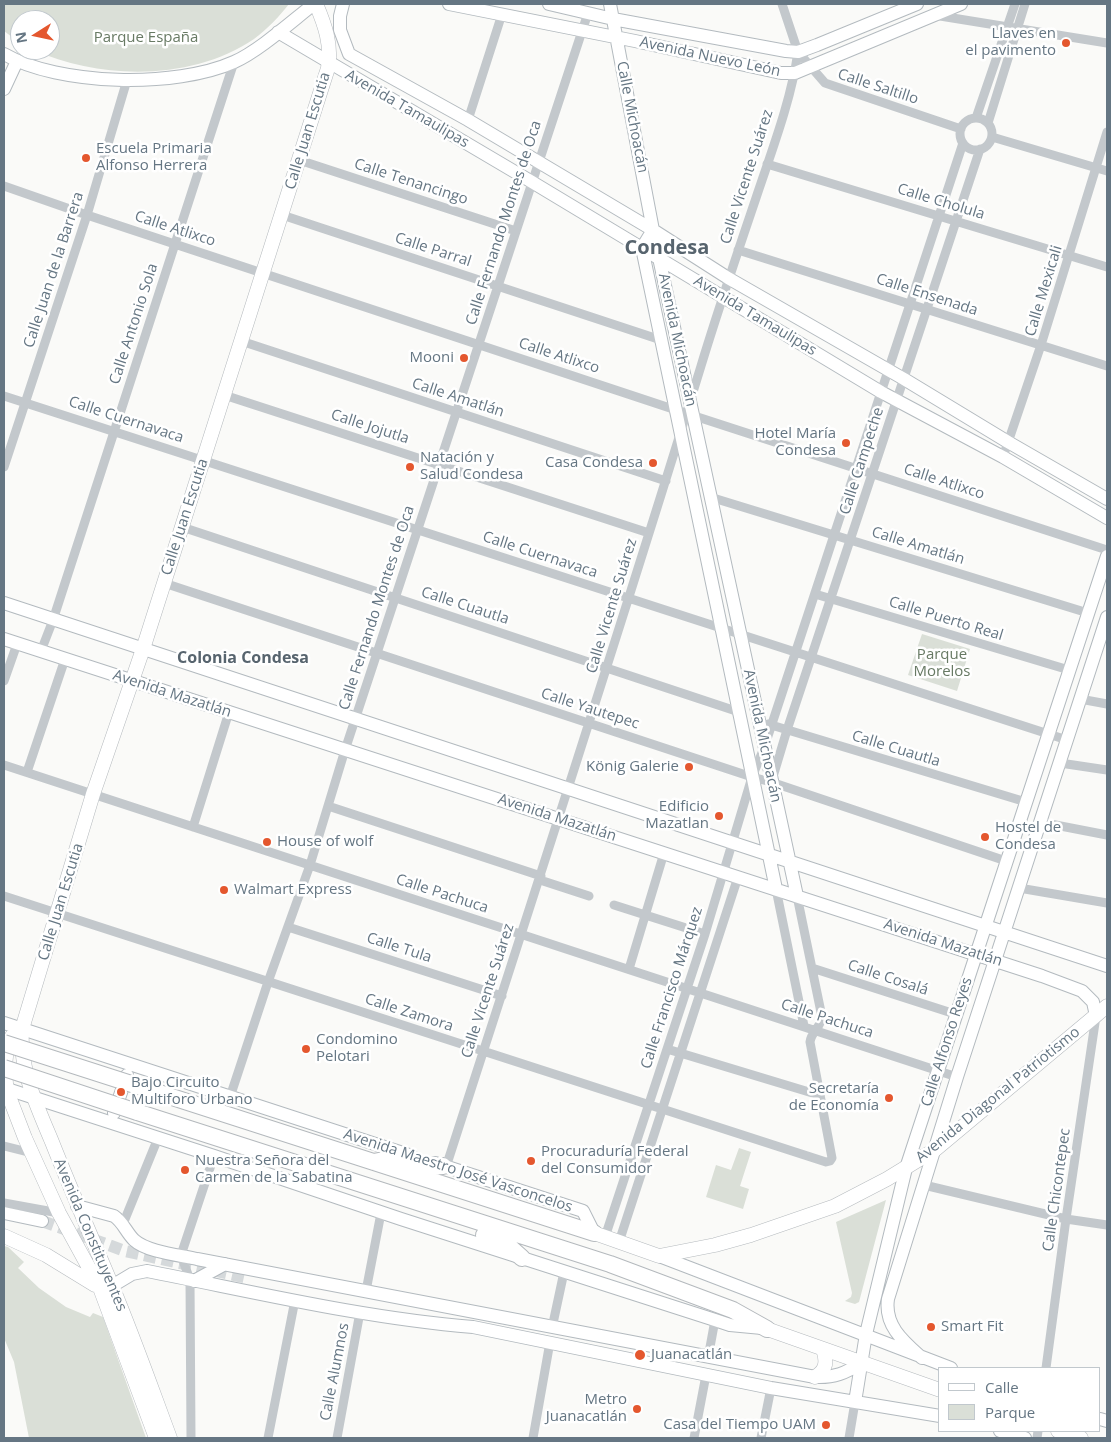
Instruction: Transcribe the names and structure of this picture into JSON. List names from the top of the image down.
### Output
{
  "streets": {
    "main road": [
      "Avenida Nuevo León",
      "Avenida Tamaulipas",
      "Calle Michoacán",
      "Calle Juan Escutia",
      "Avenida Michoacán",
      "Avenida Mazatlán",
      "Calle Alfonso Reyes",
      "Avenida Diagonal Patriotismo",
      "Avenida Maestro José Vasconcelos",
      "Avenida Constituyentes"
    ],
    "street": [
      "Calle Saltillo",
      "Calle Vicente Suárez",
      "Calle Tenancingo",
      "Calle Cholula",
      "Calle Fernando Montes de Oca",
      "Calle Atlixco",
      "Calle Parral",
      "Calle Juan de la Barrera",
      "Calle Mexicali",
      "Calle Ensenada",
      "Calle Antonio Sola",
      "Calle Amatlán",
      "Calle Cuernavaca",
      "Calle Jojutla",
      "Calle Campeche",
      "Calle Cuautla",
      "Calle Puerto Real",
      "Calle Yautepec",
      "Calle Pachuca",
      "Calle Tula",
      "Calle Cosalá",
      "Calle Francisco Márquez",
      "Calle Zamora",
      "Calle Chicontepec",
      "Calle Alumnos"
    ]
  },
  "crossings": [
    ["Avenida Nuevo León", "Calle Saltillo"],
    ["Avenida Nuevo León", "Calle Michoacán"],
    ["Avenida Nuevo León", "Calle Vicente Suárez"],
    ["Avenida Nuevo León", "Calle Fernando Montes de Oca"],
    ["Calle Saltillo", "Calle Vicente Suárez"],
    ["Calle Saltillo", "Calle Campeche"],
    ["Avenida Tamaulipas", "Calle Michoacán"],
    ["Avenida Tamaulipas", "Calle Juan Escutia"],
    ["Avenida Tamaulipas", "Calle Vicente Suárez"],
    ["Avenida Tamaulipas", "Calle Fernando Montes de Oca"],
    ["Avenida Tamaulipas", "Calle Mexicali"],
    ["Avenida Tamaulipas", "Avenida Michoacán"],
    ["Avenida Tamaulipas", "Calle Campeche"],
    ["Calle Michoacán", "Avenida Michoacán"],
    ["Calle Juan Escutia", "Calle Tenancingo"],
    ["Calle Juan Escutia", "Calle Atlixco"],
    ["Calle Juan Escutia", "Calle Parral"],
    ["Calle Juan Escutia", "Calle Amatlán"],
    ["Calle Juan Escutia", "Calle Cuernavaca"],
    ["Calle Juan Escutia", "Calle Jojutla"],
    ["Calle Juan Escutia", "Calle Cuautla"],
    ["Calle Juan Escutia", "Avenida Mazatlán"],
    ["Calle Juan Escutia", "Calle Yautepec"],
    ["Calle Juan Escutia", "Calle Pachuca"],
    ["Calle Juan Escutia", "Calle Zamora"],
    ["Calle Juan Escutia", "Avenida Maestro José Vasconcelos"],
    ["Calle Juan Escutia", "Avenida Constituyentes"],
    ["Calle Vicente Suárez", "Calle Cholula"],
    ["Calle Vicente Suárez", "Calle Atlixco"],
    ["Calle Vicente Suárez", "Calle Ensenada"],
    ["Calle Vicente Suárez", "Avenida Michoacán"],
    ["Calle Vicente Suárez", "Calle Amatlán"],
    ["Calle Vicente Suárez", "Calle Cuernavaca"],
    ["Calle Vicente Suárez", "Calle Jojutla"],
    ["Calle Vicente Suárez", "Calle Cuautla"],
    ["Calle Vicente Suárez", "Avenida Mazatlán"],
    ["Calle Vicente Suárez", "Calle Yautepec"],
    ["Calle Vicente Suárez", "Calle Pachuca"],
    ["Calle Vicente Suárez", "Calle Tula"],
    ["Calle Vicente Suárez", "Calle Zamora"],
    ["Calle Vicente Suárez", "Avenida Maestro José Vasconcelos"],
    ["Calle Tenancingo", "Calle Fernando Montes de Oca"],
    ["Calle Cholula", "Calle Mexicali"],
    ["Calle Cholula", "Calle Campeche"],
    ["Calle Fernando Montes de Oca", "Calle Atlixco"],
    ["Calle Fernando Montes de Oca", "Calle Parral"],
    ["Calle Fernando Montes de Oca", "Calle Amatlán"],
    ["Calle Fernando Montes de Oca", "Calle Cuernavaca"],
    ["Calle Fernando Montes de Oca", "Calle Jojutla"],
    ["Calle Fernando Montes de Oca", "Calle Cuautla"],
    ["Calle Fernando Montes de Oca", "Avenida Mazatlán"],
    ["Calle Fernando Montes de Oca", "Calle Yautepec"],
    ["Calle Fernando Montes de Oca", "Calle Pachuca"],
    ["Calle Fernando Montes de Oca", "Calle Tula"],
    ["Calle Fernando Montes de Oca", "Calle Zamora"],
    ["Calle Fernando Montes de Oca", "Avenida Maestro José Vasconcelos"],
    ["Calle Atlixco", "Calle Juan de la Barrera"],
    ["Calle Atlixco", "Calle Antonio Sola"],
    ["Calle Atlixco", "Avenida Michoacán"],
    ["Calle Atlixco", "Calle Campeche"],
    ["Calle Parral", "Avenida Michoacán"],
    ["Calle Juan de la Barrera", "Calle Cuernavaca"],
    ["Calle Mexicali", "Calle Ensenada"],
    ["Calle Ensenada", "Calle Campeche"],
    ["Calle Antonio Sola", "Calle Cuernavaca"],
    ["Calle Antonio Sola", "Avenida Mazatlán"],
    ["Avenida Michoacán", "Calle Amatlán"],
    ["Avenida Michoacán", "Calle Cuernavaca"],
    ["Avenida Michoacán", "Calle Campeche"],
    ["Avenida Michoacán", "Calle Cuautla"],
    ["Avenida Michoacán", "Avenida Mazatlán"],
    ["Avenida Michoacán", "Calle Yautepec"],
    ["Avenida Michoacán", "Calle Pachuca"],
    ["Avenida Michoacán", "Calle Cosalá"],
    ["Avenida Michoacán", "Calle Francisco Márquez"],
    ["Avenida Michoacán", "Calle Zamora"],
    ["Calle Amatlán", "Calle Campeche"],
    ["Calle Amatlán", "Calle Alfonso Reyes"],
    ["Calle Cuernavaca", "Calle Campeche"],
    ["Calle Cuernavaca", "Calle Alfonso Reyes"],
    ["Calle Campeche", "Calle Cuautla"],
    ["Calle Campeche", "Calle Puerto Real"],
    ["Calle Campeche", "Calle Yautepec"],
    ["Calle Campeche", "Calle Francisco Márquez"],
    ["Calle Cuautla", "Calle Alfonso Reyes"],
    ["Calle Puerto Real", "Calle Alfonso Reyes"],
    ["Avenida Mazatlán", "Calle Francisco Márquez"],
    ["Avenida Mazatlán", "Calle Alfonso Reyes"],
    ["Avenida Mazatlán", "Avenida Diagonal Patriotismo"],
    ["Avenida Mazatlán", "Calle Chicontepec"],
    ["Calle Yautepec", "Calle Francisco Márquez"],
    ["Calle Yautepec", "Calle Alfonso Reyes"],
    ["Calle Pachuca", "Calle Francisco Márquez"],
    ["Calle Pachuca", "Calle Alfonso Reyes"],
    ["Calle Cosalá", "Calle Alfonso Reyes"],
    ["Calle Francisco Márquez", "Calle Zamora"],
    ["Calle Francisco Márquez", "Avenida Maestro José Vasconcelos"],
    ["Calle Alfonso Reyes", "Avenida Diagonal Patriotismo"],
    ["Avenida Diagonal Patriotismo", "Calle Chicontepec"],
    ["Avenida Maestro José Vasconcelos", "Avenida Constituyentes"]
  ],
  "districts": ["Condesa", "Colonia Condesa"],
  "parks": ["Parque España", "Parque Morelos"],
  "places": [
    "Llaves en el pavimento",
    "Escuela Primaria Alfonso Herrera",
    "Mooni",
    "Hotel María Condesa",
    "Casa Condesa",
    "Natación y Salud Condesa",
    "König Galerie",
    "Edificio Mazatlan",
    "Hostel de Condesa",
    "House of wolf",
    "Walmart Express",
    "Condomino Pelotari",
    "Bajo Circuito Multiforo Urbano",
    "Secretaría de Economía",
    "Procuraduría Federal del Consumidor",
    "Nuestra Señora del Carmen de la Sabatina",
    "Smart Fit",
    "Juanacatlán",
    "Metro Juanacatlán",
    "Casa del Tiempo UAM"
  ],
  "legend": ["Calle", "Parque"],
  "north": "left"
}
